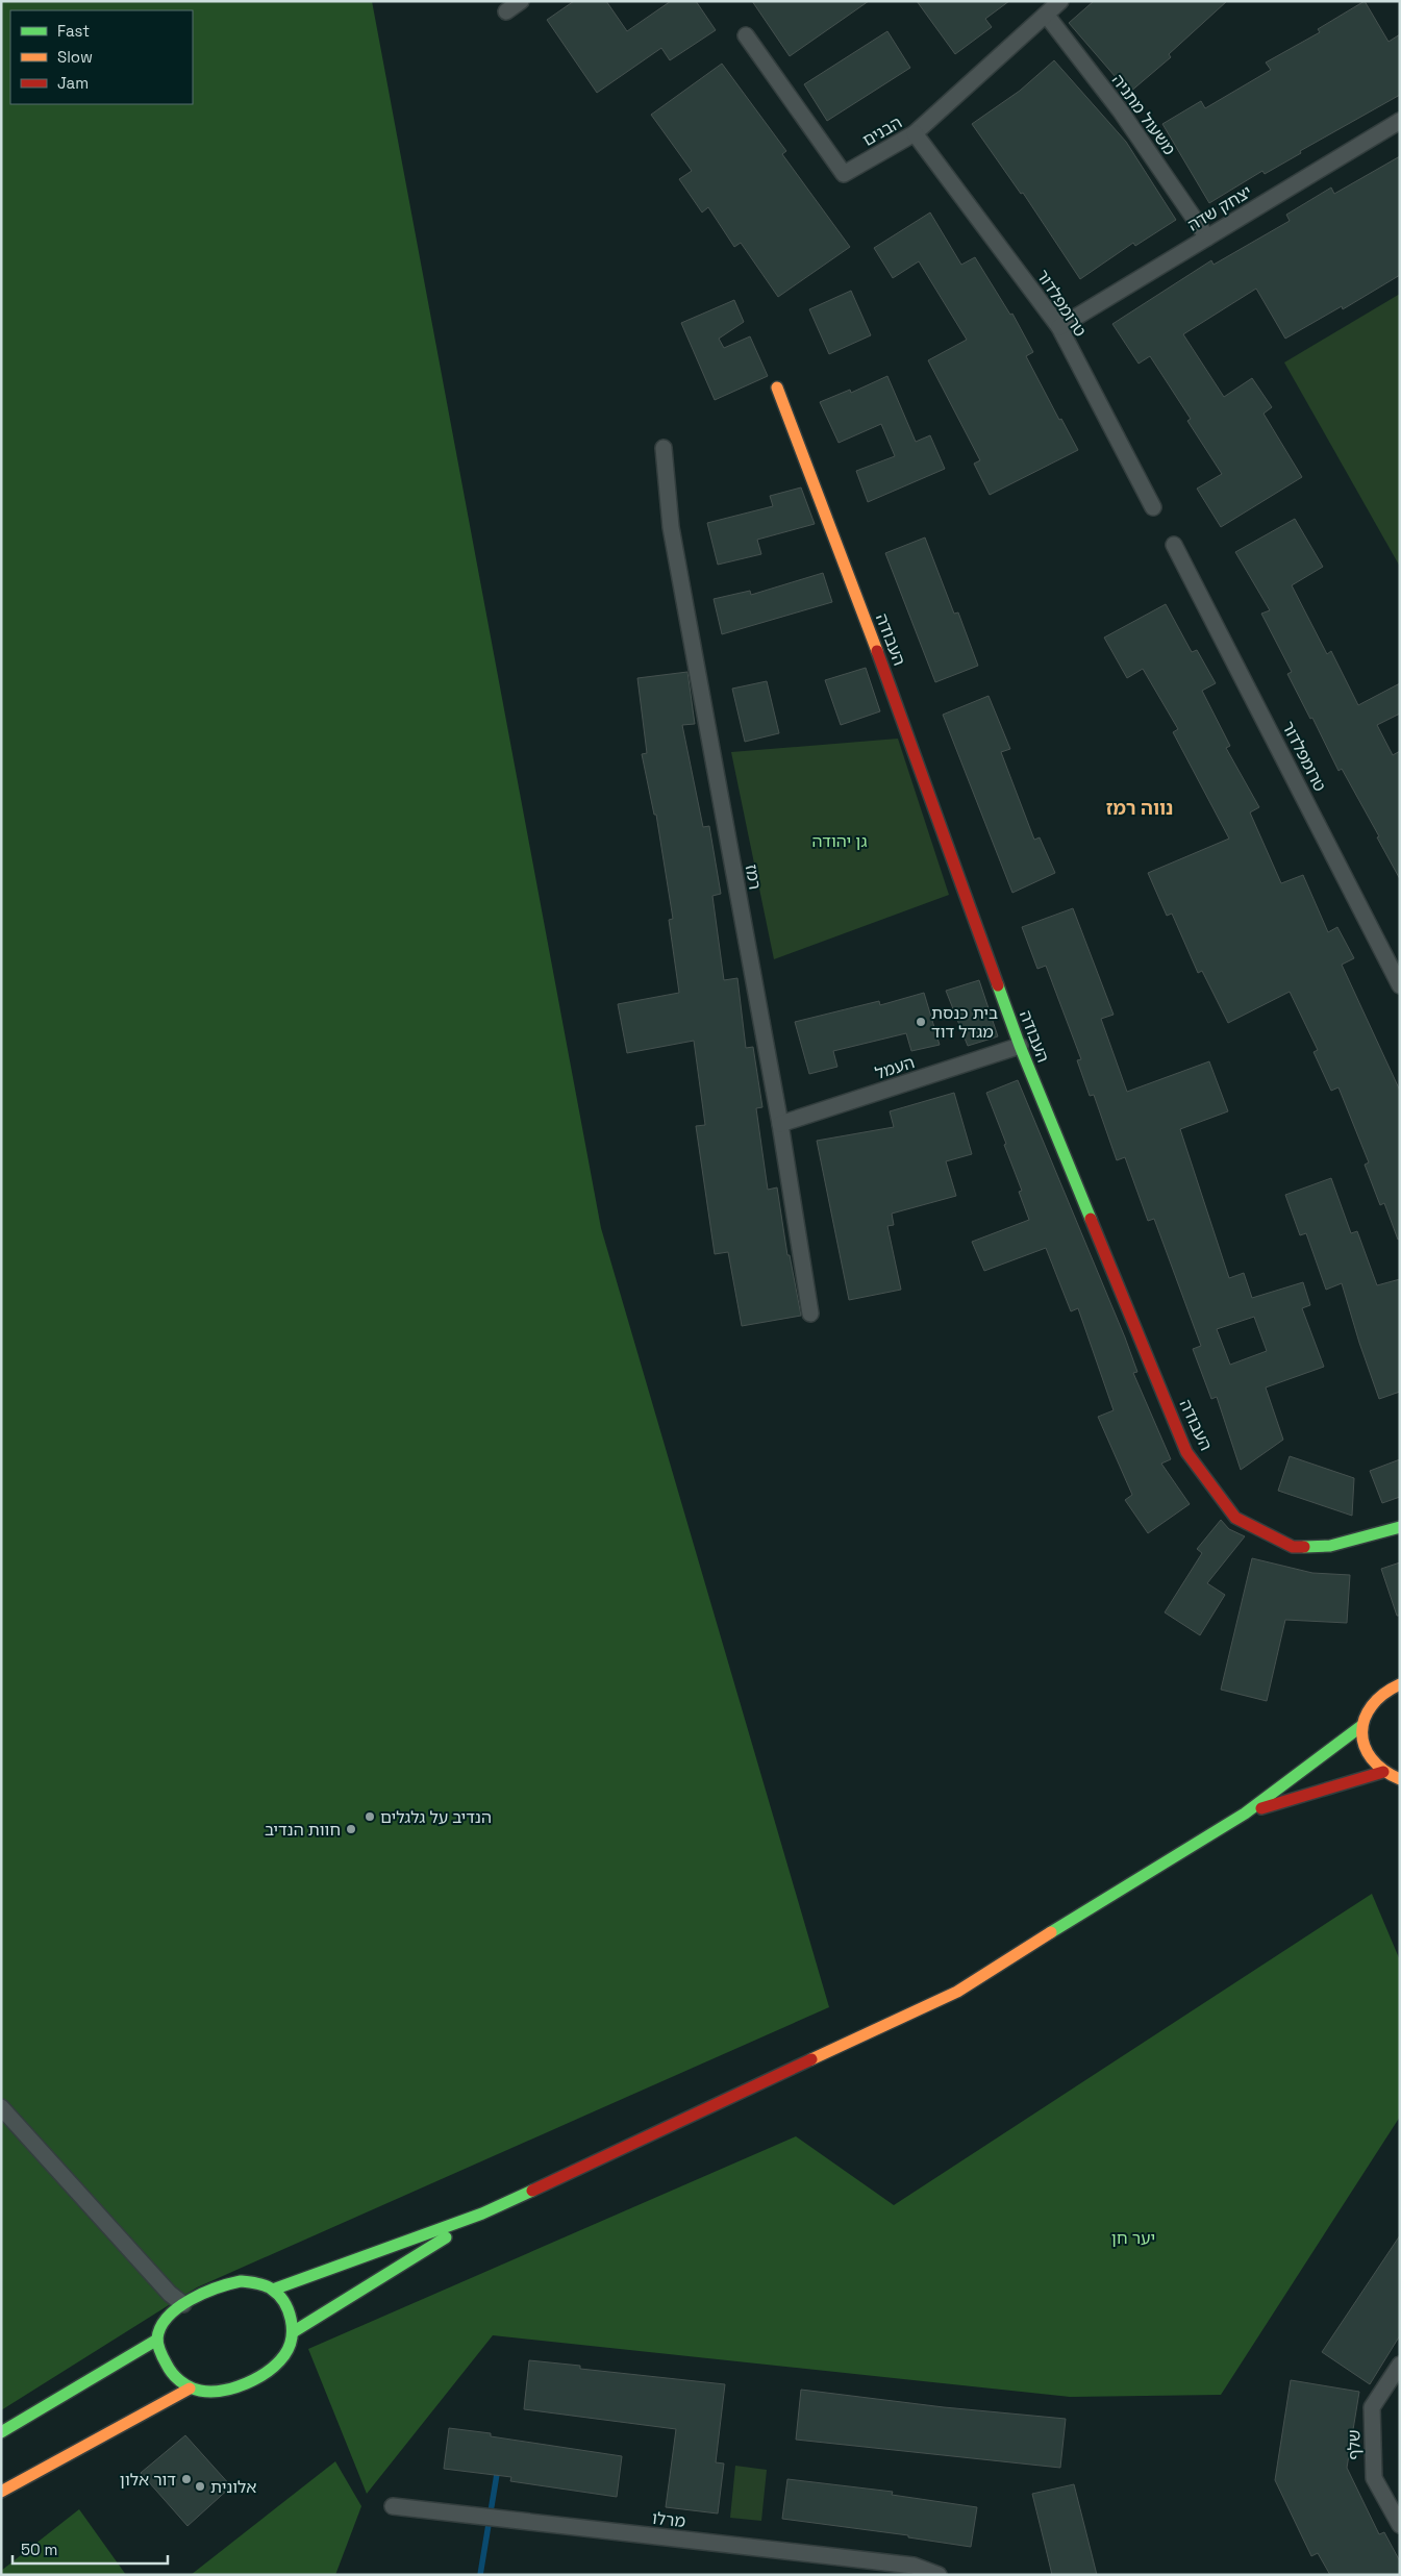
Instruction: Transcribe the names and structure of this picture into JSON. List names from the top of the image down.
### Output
{
  "streets": {
    "main road": ["העבודה"],
    "street": [
      "משעול מתניה",
      "הבנים",
      "יצחק שדה",
      "טרומפלדור",
      "רמז",
      "העמל",
      "שלף",
      "מרלו"
    ]
  },
  "crossings": [
    ["משעול מתניה", "הבנים"],
    ["משעול מתניה", "יצחק שדה"],
    ["הבנים", "טרומפלדור"],
    ["יצחק שדה", "טרומפלדור"],
    ["העבודה", "העמל"],
    ["רמז", "העמל"]
  ],
  "districts": ["נווה רמז"],
  "parks": ["גן יהודה", "יער חן"],
  "places": [
    "בית כנסת מגדל דוד",
    "הנדיב על גלגלים",
    "חוות הנדיב",
    "דור אלון",
    "אלונית"
  ],
  "legend": ["Fast", "Slow", "Jam"],
  "scale_bar": "50 m"
}
